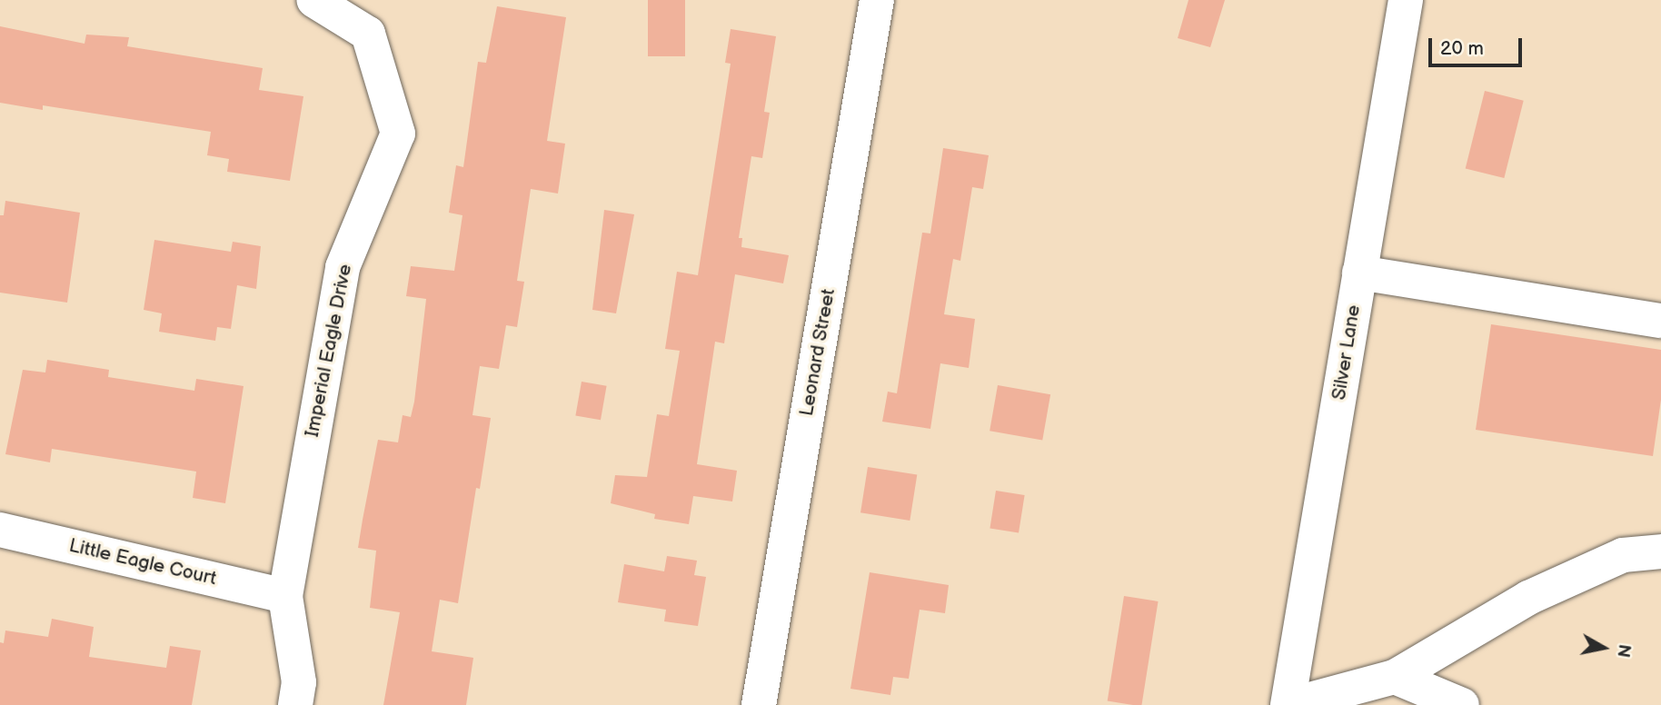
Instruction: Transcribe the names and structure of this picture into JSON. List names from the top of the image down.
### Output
{
  "streets": {
    "street": [
      "Imperial Eagle Drive",
      "Leonard Street",
      "Silver Lane",
      "Little Eagle Court"
    ]
  },
  "crossings": [
    ["Imperial Eagle Drive", "Little Eagle Court"]
  ],
  "scale_bar": "20 m",
  "north": "right"
}
